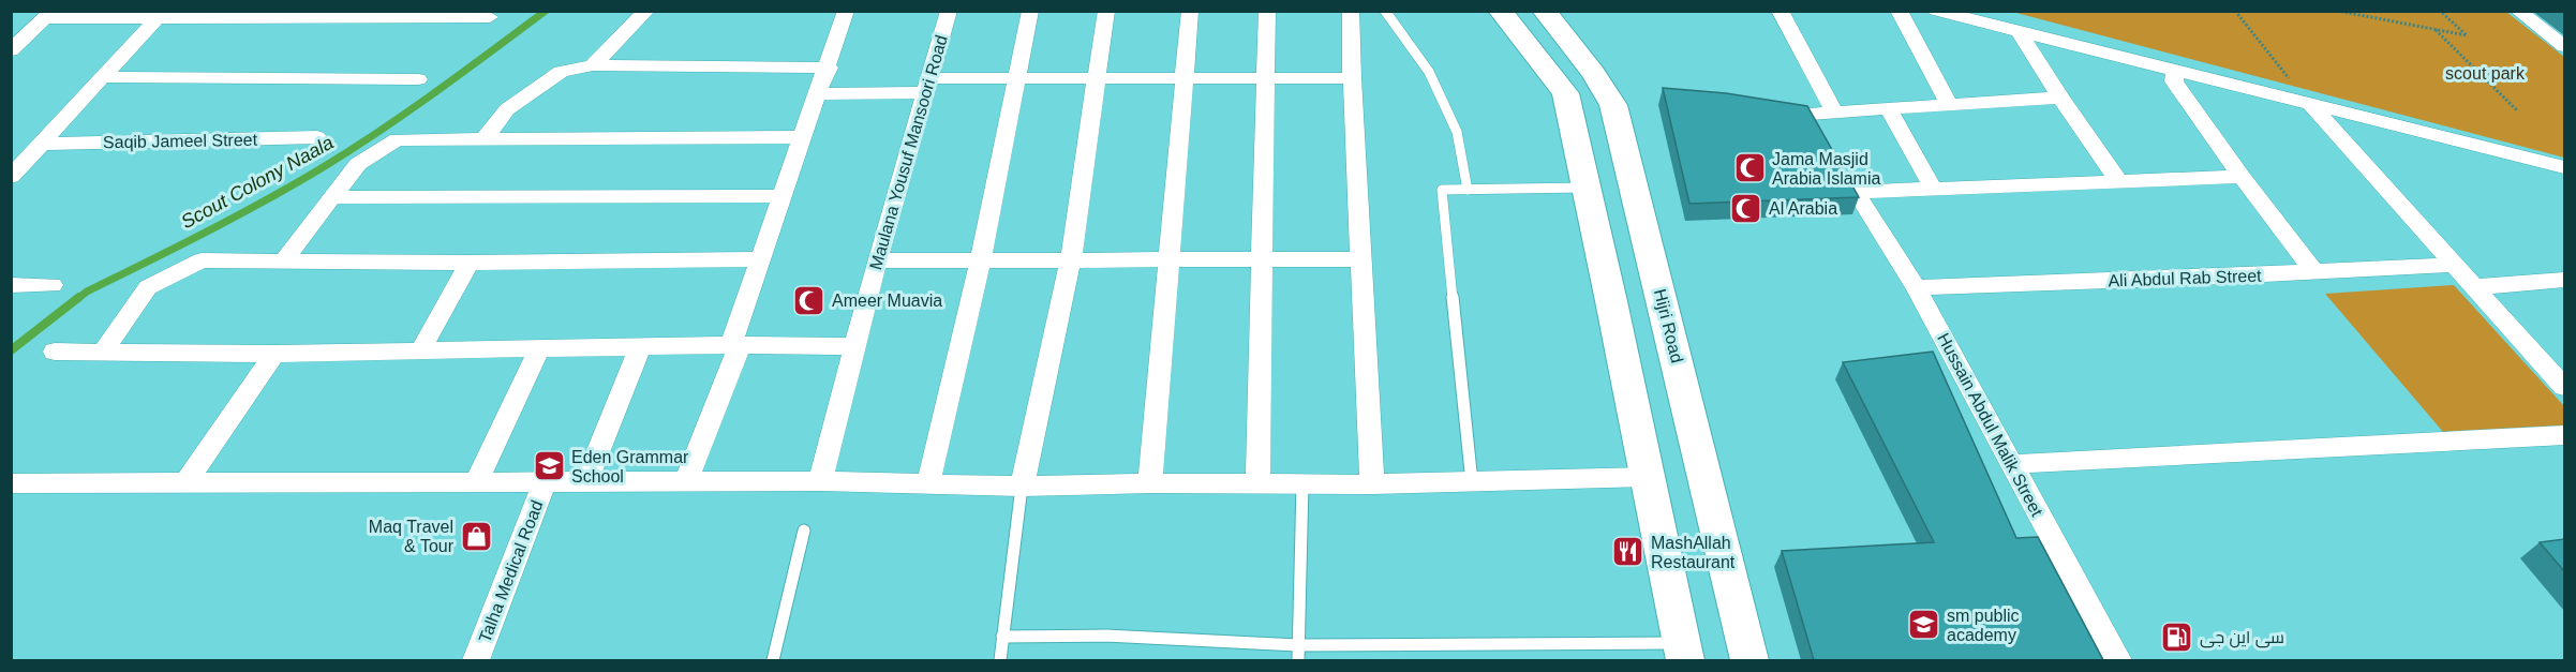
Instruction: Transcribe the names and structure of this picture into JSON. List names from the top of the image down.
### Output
{
  "streets": {
    "main road": ["Hijri Road"],
    "street": [
      "Saqib Jameel Street",
      "Maulana Yousuf Mansoori Road",
      "Ali Abdul Rab Street",
      "Hussain Abdul Malik Street",
      "Talha Medical Road"
    ]
  },
  "crossings": [
    ["Ali Abdul Rab Street", "Hussain Abdul Malik Street"]
  ],
  "water": ["Scout Colony Naala"],
  "parks": ["scout park"],
  "places": {
    "mosque": ["Jama Masjid Arabia Islamia", "Al Arabia", "Ameer Muavia"],
    "school or university": ["Eden Grammar School", "sm public academy"],
    "shop": ["Maq Travel & Tour"],
    "restaurant": ["MashAllah Restaurant"],
    "fuel station": ["سی این جی"]
  }
}
